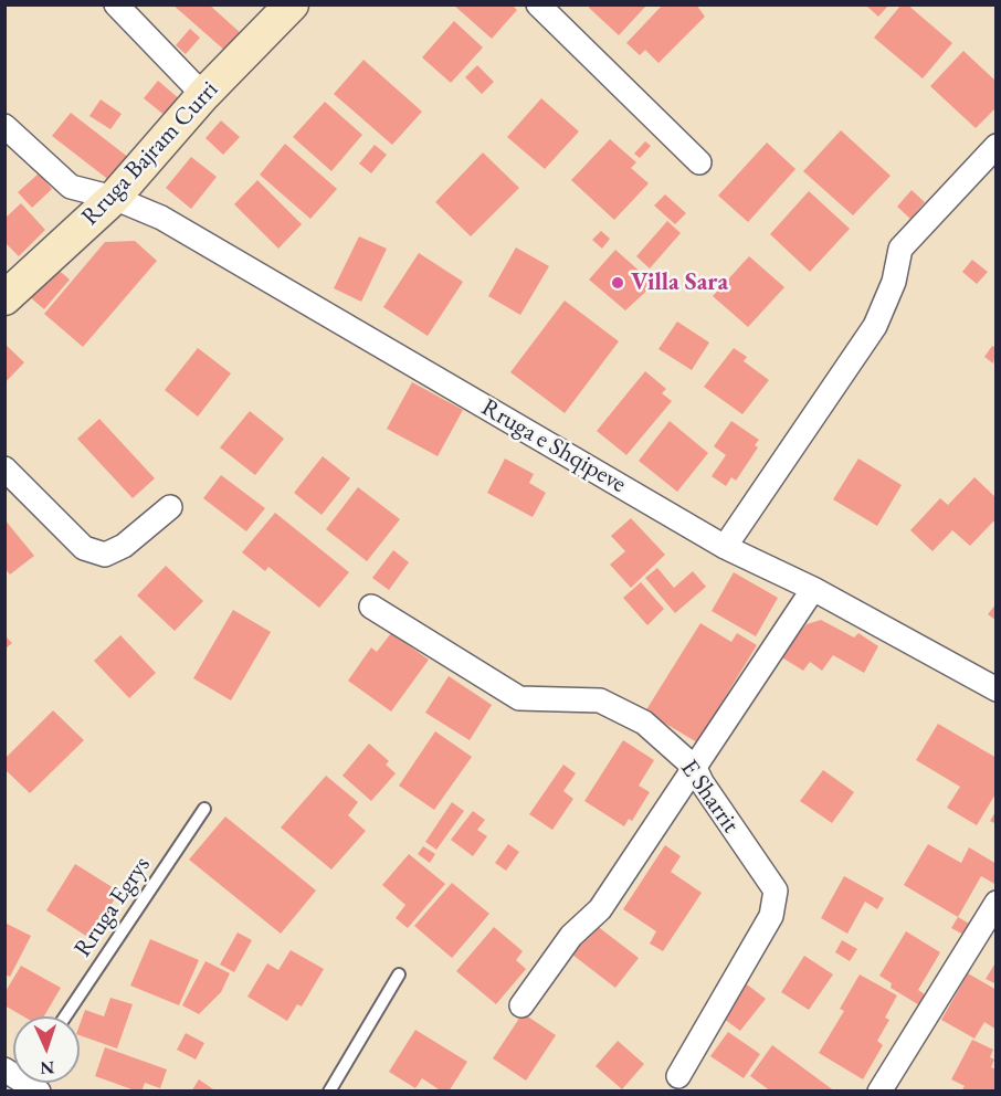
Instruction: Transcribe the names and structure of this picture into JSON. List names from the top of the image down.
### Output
{
  "streets": {
    "main road": ["Rruga Bajram Curri"],
    "street": ["Rruga e Shqipeve", "E Sharrit"],
    "lane": ["Rruga Egrys"]
  },
  "crossings": [
    ["Rruga Bajram Curri", "Rruga e Shqipeve"]
  ],
  "places": ["Villa Sara"],
  "north": "bottom"
}
